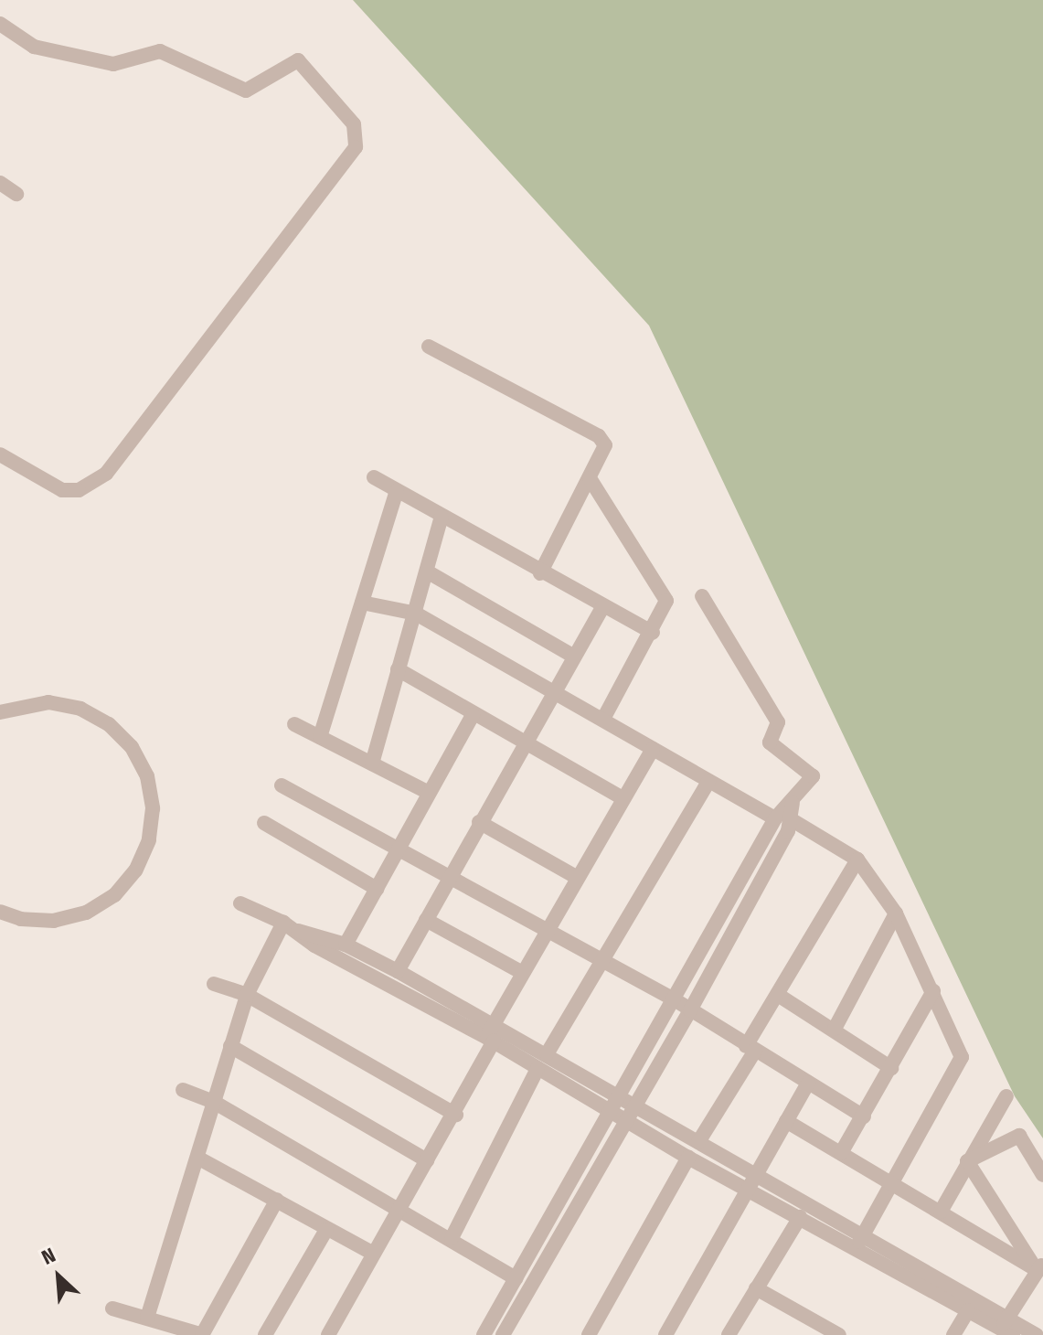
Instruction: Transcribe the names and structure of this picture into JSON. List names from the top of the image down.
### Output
{
  "north": "top left"
}
